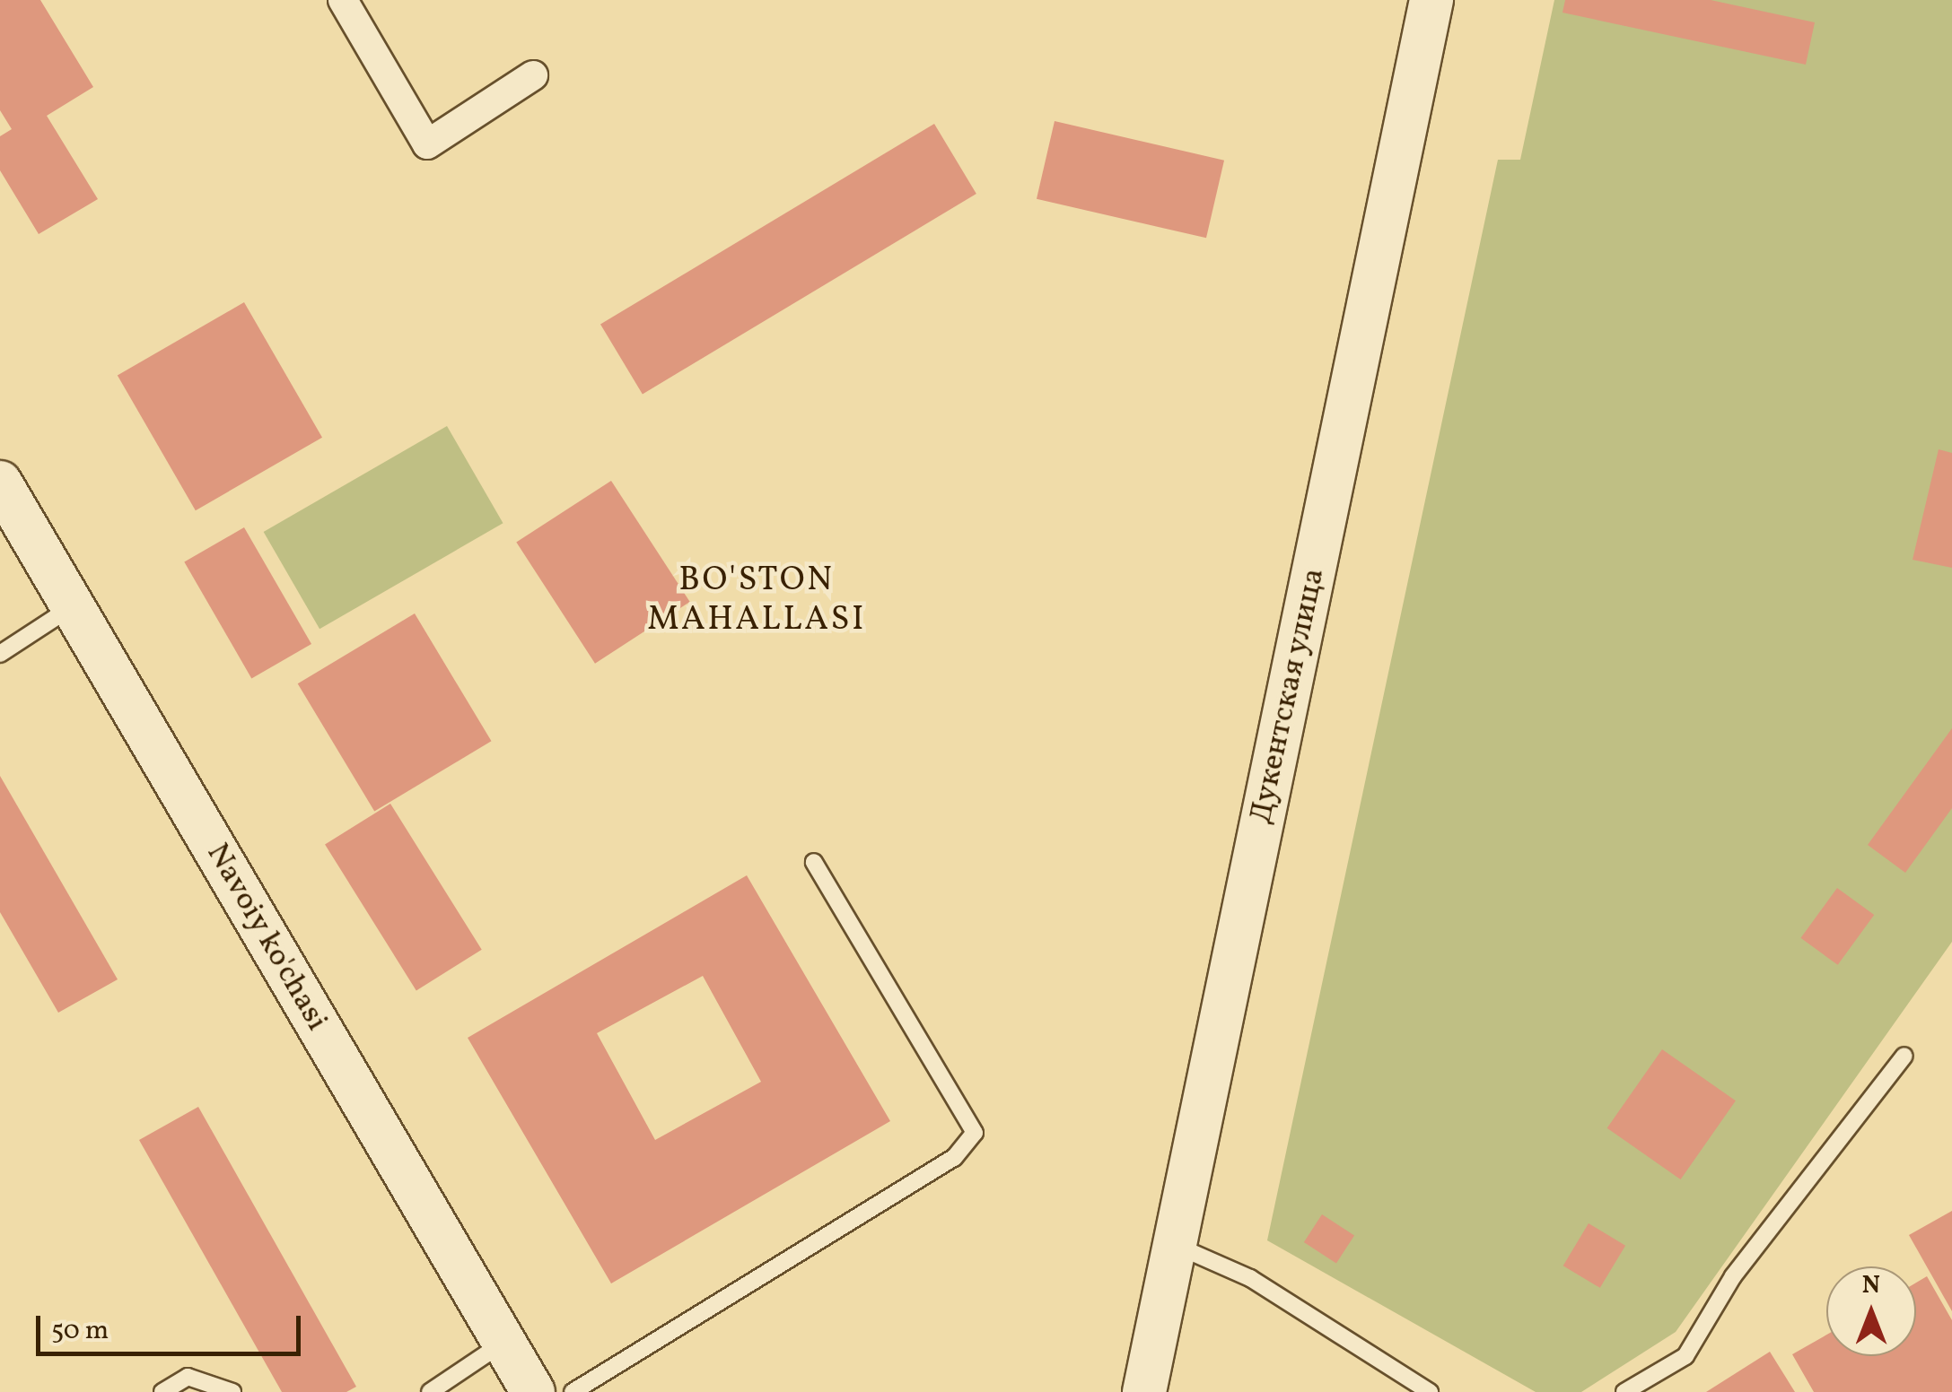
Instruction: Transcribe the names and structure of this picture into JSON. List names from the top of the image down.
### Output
{
  "streets": {
    "main road": ["Дукентская улица", "Navoiy ko'chasi"]
  },
  "districts": ["BO'STON MAHALLASI"],
  "scale_bar": "50 m",
  "north": "top"
}
